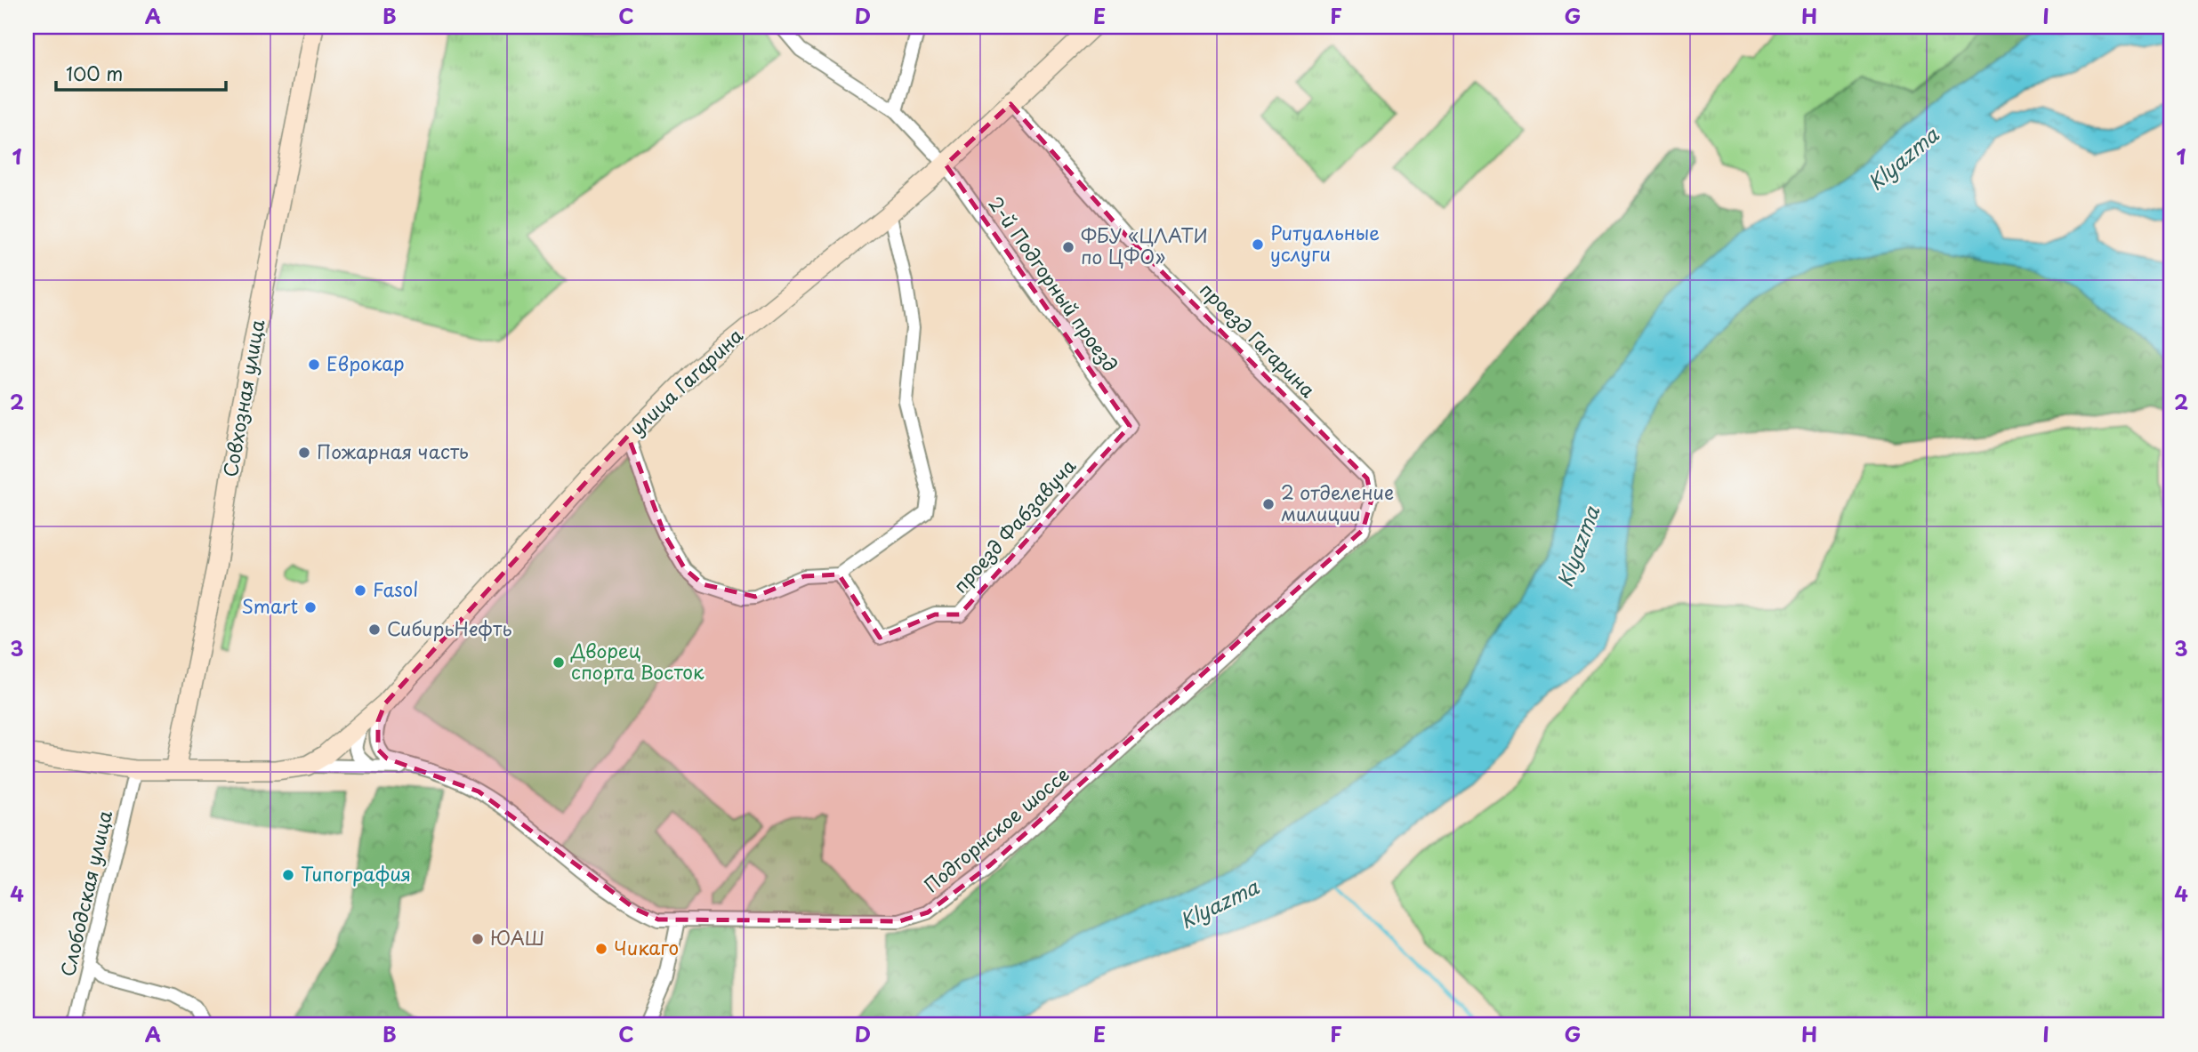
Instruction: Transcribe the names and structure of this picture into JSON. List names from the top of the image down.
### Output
{
  "streets": {
    "main road": ["улица Гагарина", "Совхозная улица"],
    "street": [
      "2-й Подгорный проезд",
      "проезд Гагарина",
      "проезд Фабзавуча",
      "Подгорнское шоссе",
      "Слободская улица"
    ]
  },
  "crossings": [
    ["2-й Подгорный проезд", "улица Гагарина"],
    ["2-й Подгорный проезд", "проезд Фабзавуча"],
    ["проезд Гагарина", "улица Гагарина"],
    ["проезд Гагарина", "Подгорнское шоссе"]
  ],
  "water": ["Klyazma"],
  "places": [
    "Ритуальные услуги",
    "ФБУ «ЦЛАТИ по ЦФО»",
    "Еврокар",
    "Пожарная часть",
    "2 отделение милиции",
    "Fasol",
    "Smart",
    "СибирьНефть",
    "Дворец спорта Восток",
    "Типография",
    "ЮАШ",
    "Чикаго"
  ],
  "scale_bar": "100 m",
  "grid": {
    "columns": [
      "A",
      "B",
      "C",
      "D",
      "E",
      "F",
      "G",
      "H",
      "I"
    ],
    "rows": [
      "1",
      "2",
      "3",
      "4"
    ]
  }
}
